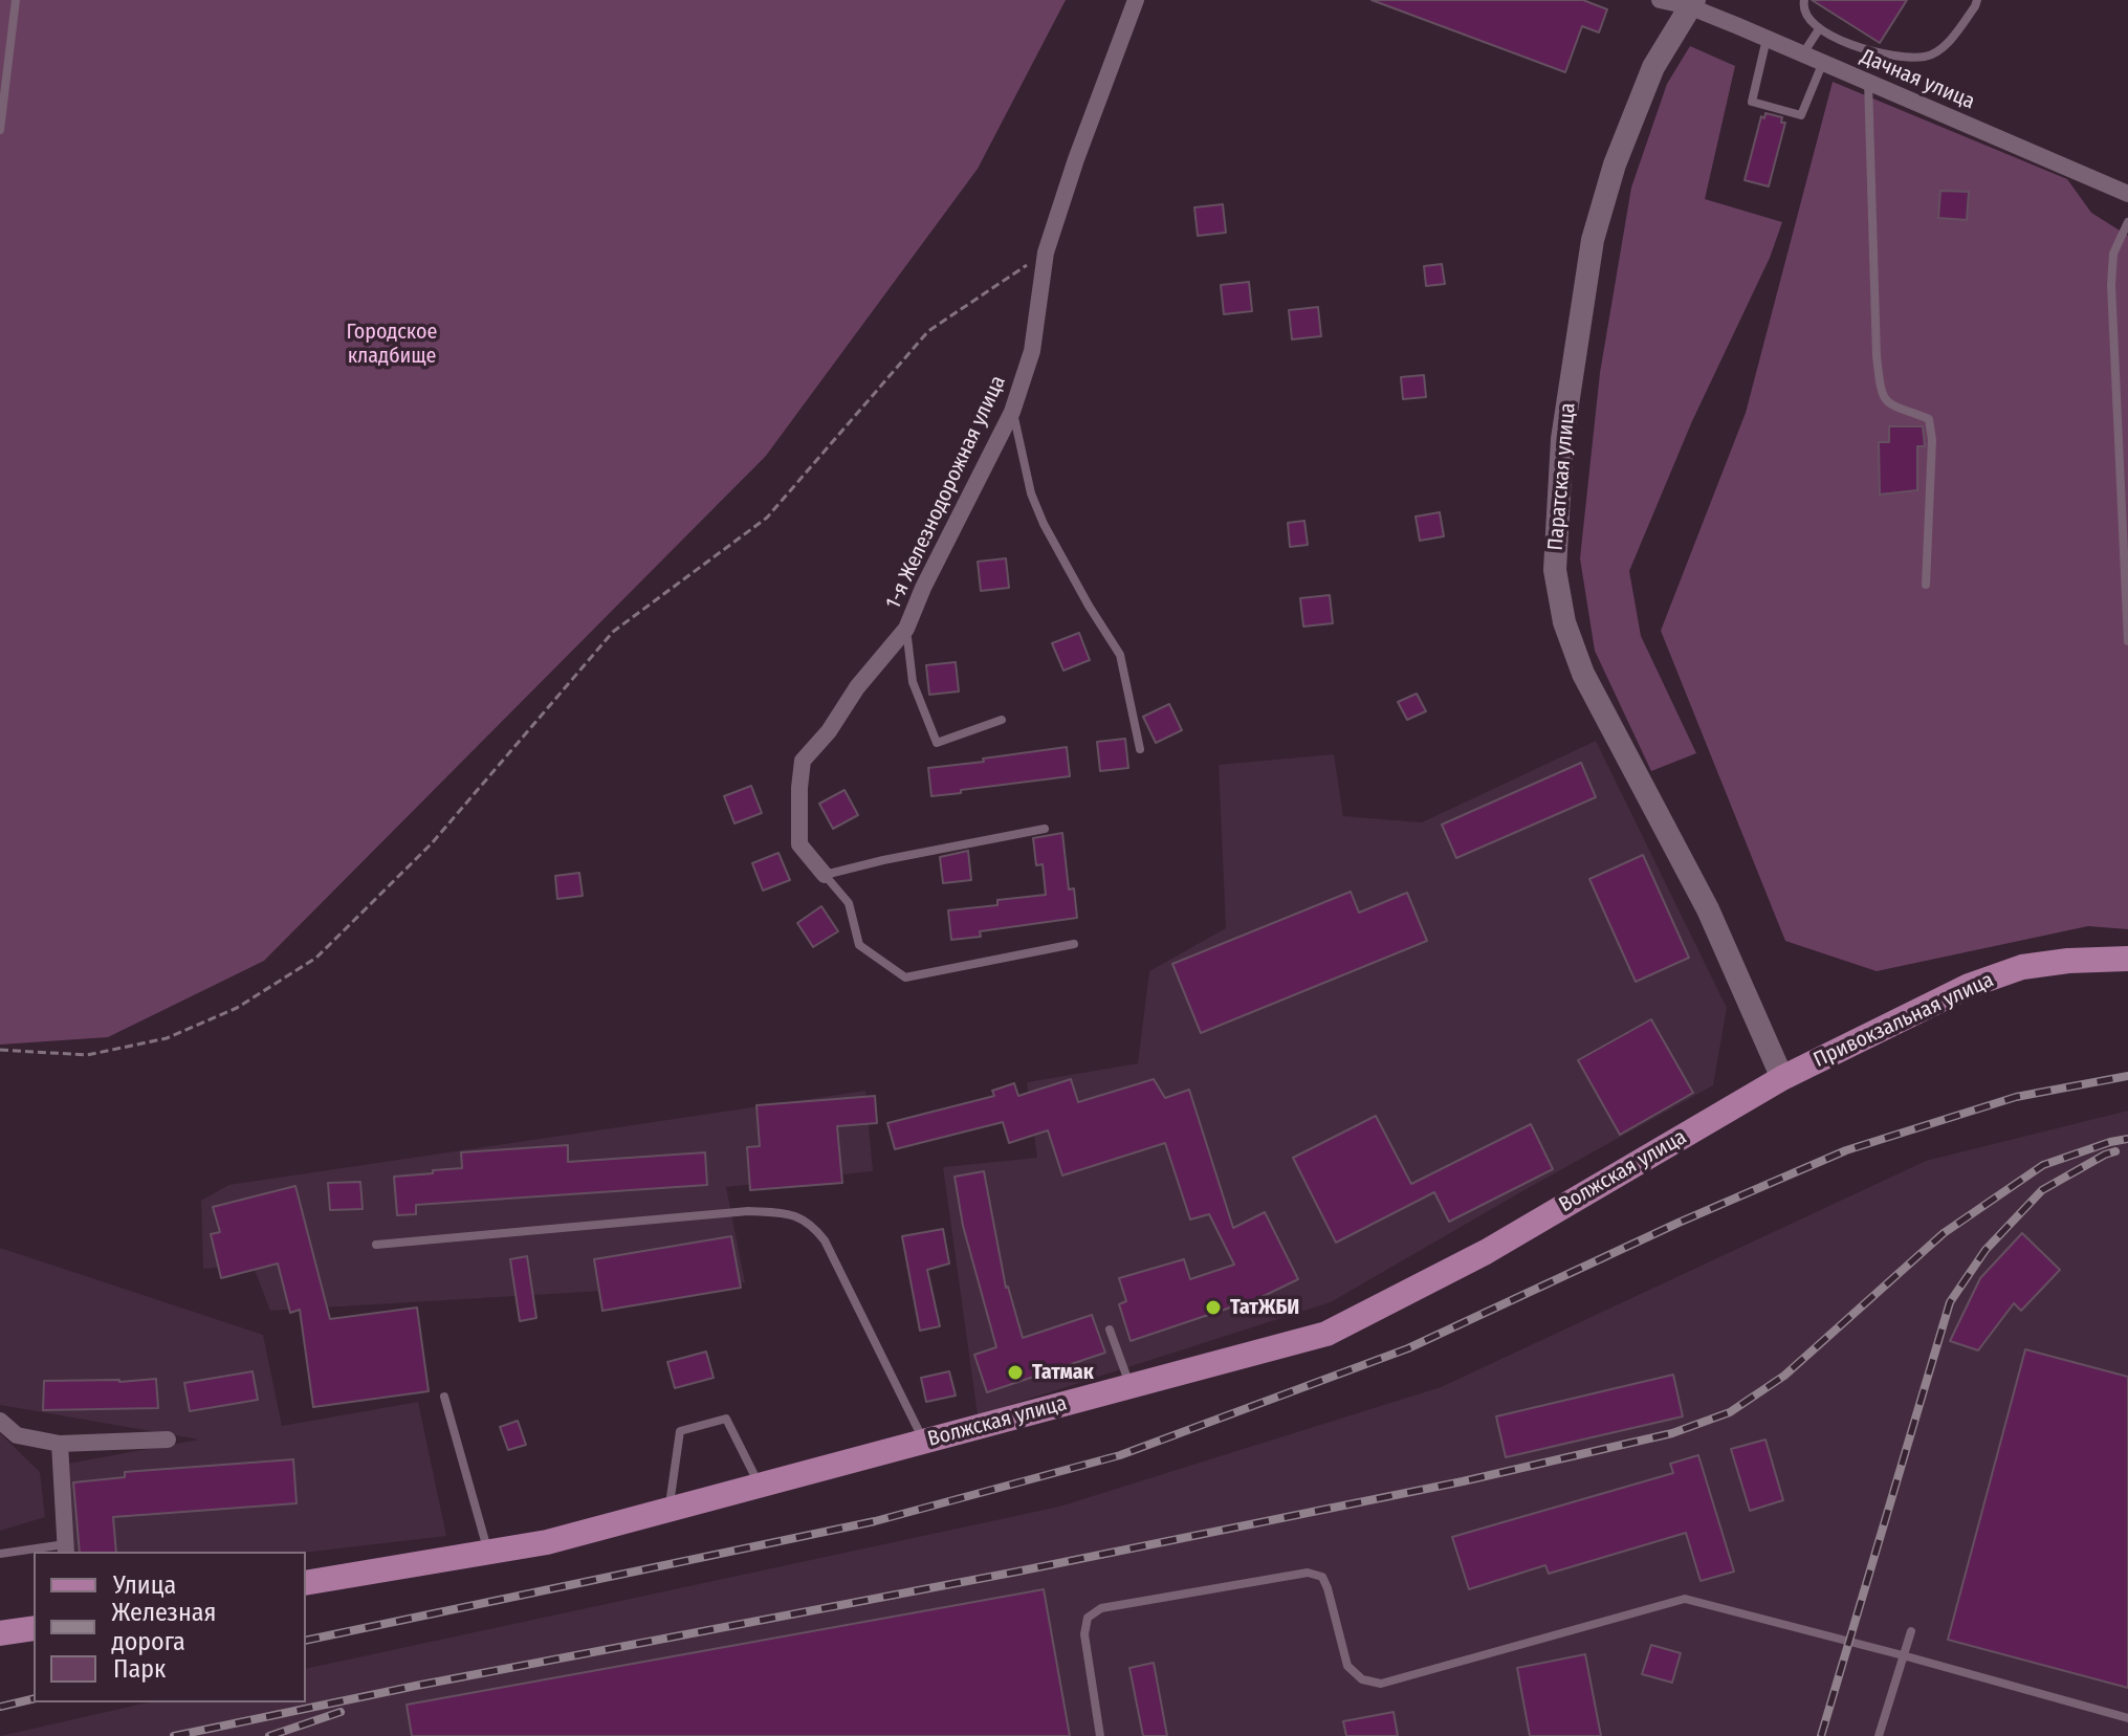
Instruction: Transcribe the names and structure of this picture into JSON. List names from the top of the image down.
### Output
{
  "streets": {
    "main road": ["Паратская улица", "Привокзальная улица", "Волжская улица"],
    "street": ["Дачная улица", "1-я Железнодорожная улица"]
  },
  "crossings": [
    ["Дачная улица", "Паратская улица"],
    ["Паратская улица", "Привокзальная улица"],
    ["Паратская улица", "Волжская улица"],
    ["Привокзальная улица", "Волжская улица"]
  ],
  "parks": ["Городское кладбище"],
  "places": ["ТатЖБИ", "Татмак"],
  "legend": ["Улица", "Железная дорога", "Парк"]
}
